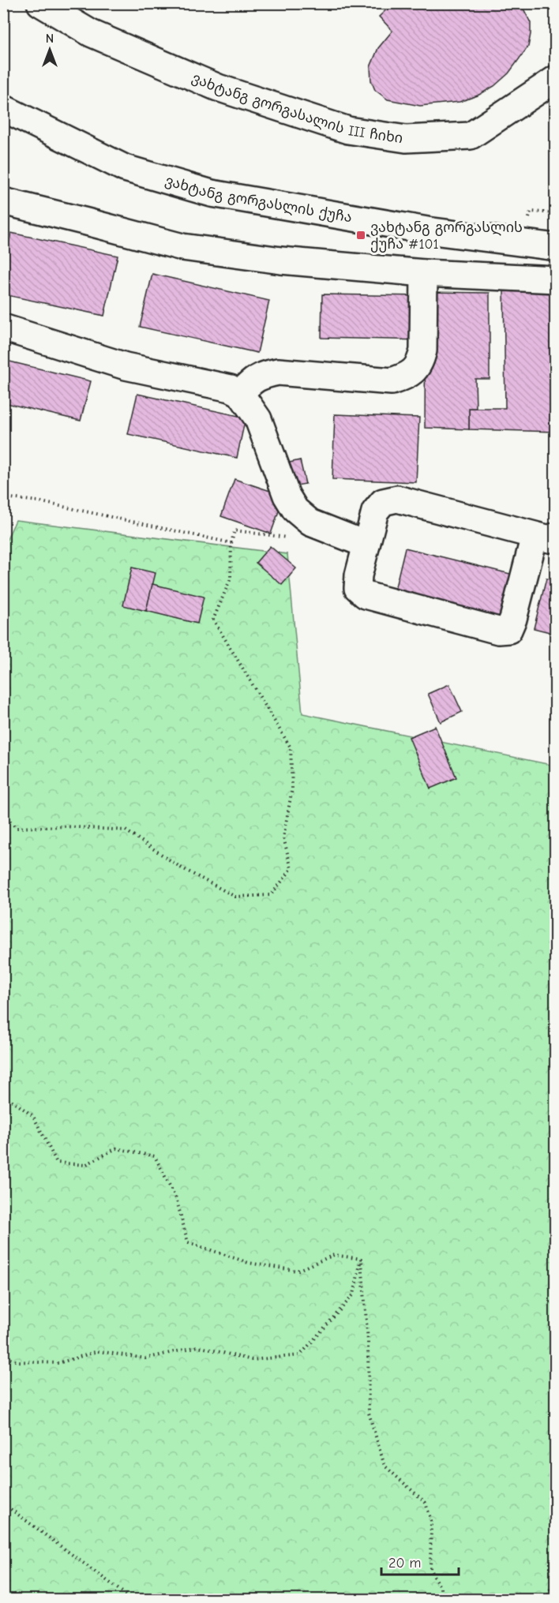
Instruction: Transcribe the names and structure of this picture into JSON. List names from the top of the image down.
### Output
{
  "streets": {
    "street": ["ვახტანგ გორგასალის III ჩიხი", "ვახტანგ გორგასლის ქუჩა"]
  },
  "places": {
    "transit": ["ვახტანგ გორგასლის ქუჩა #101"]
  },
  "scale_bar": "20 m",
  "north": "top"
}
